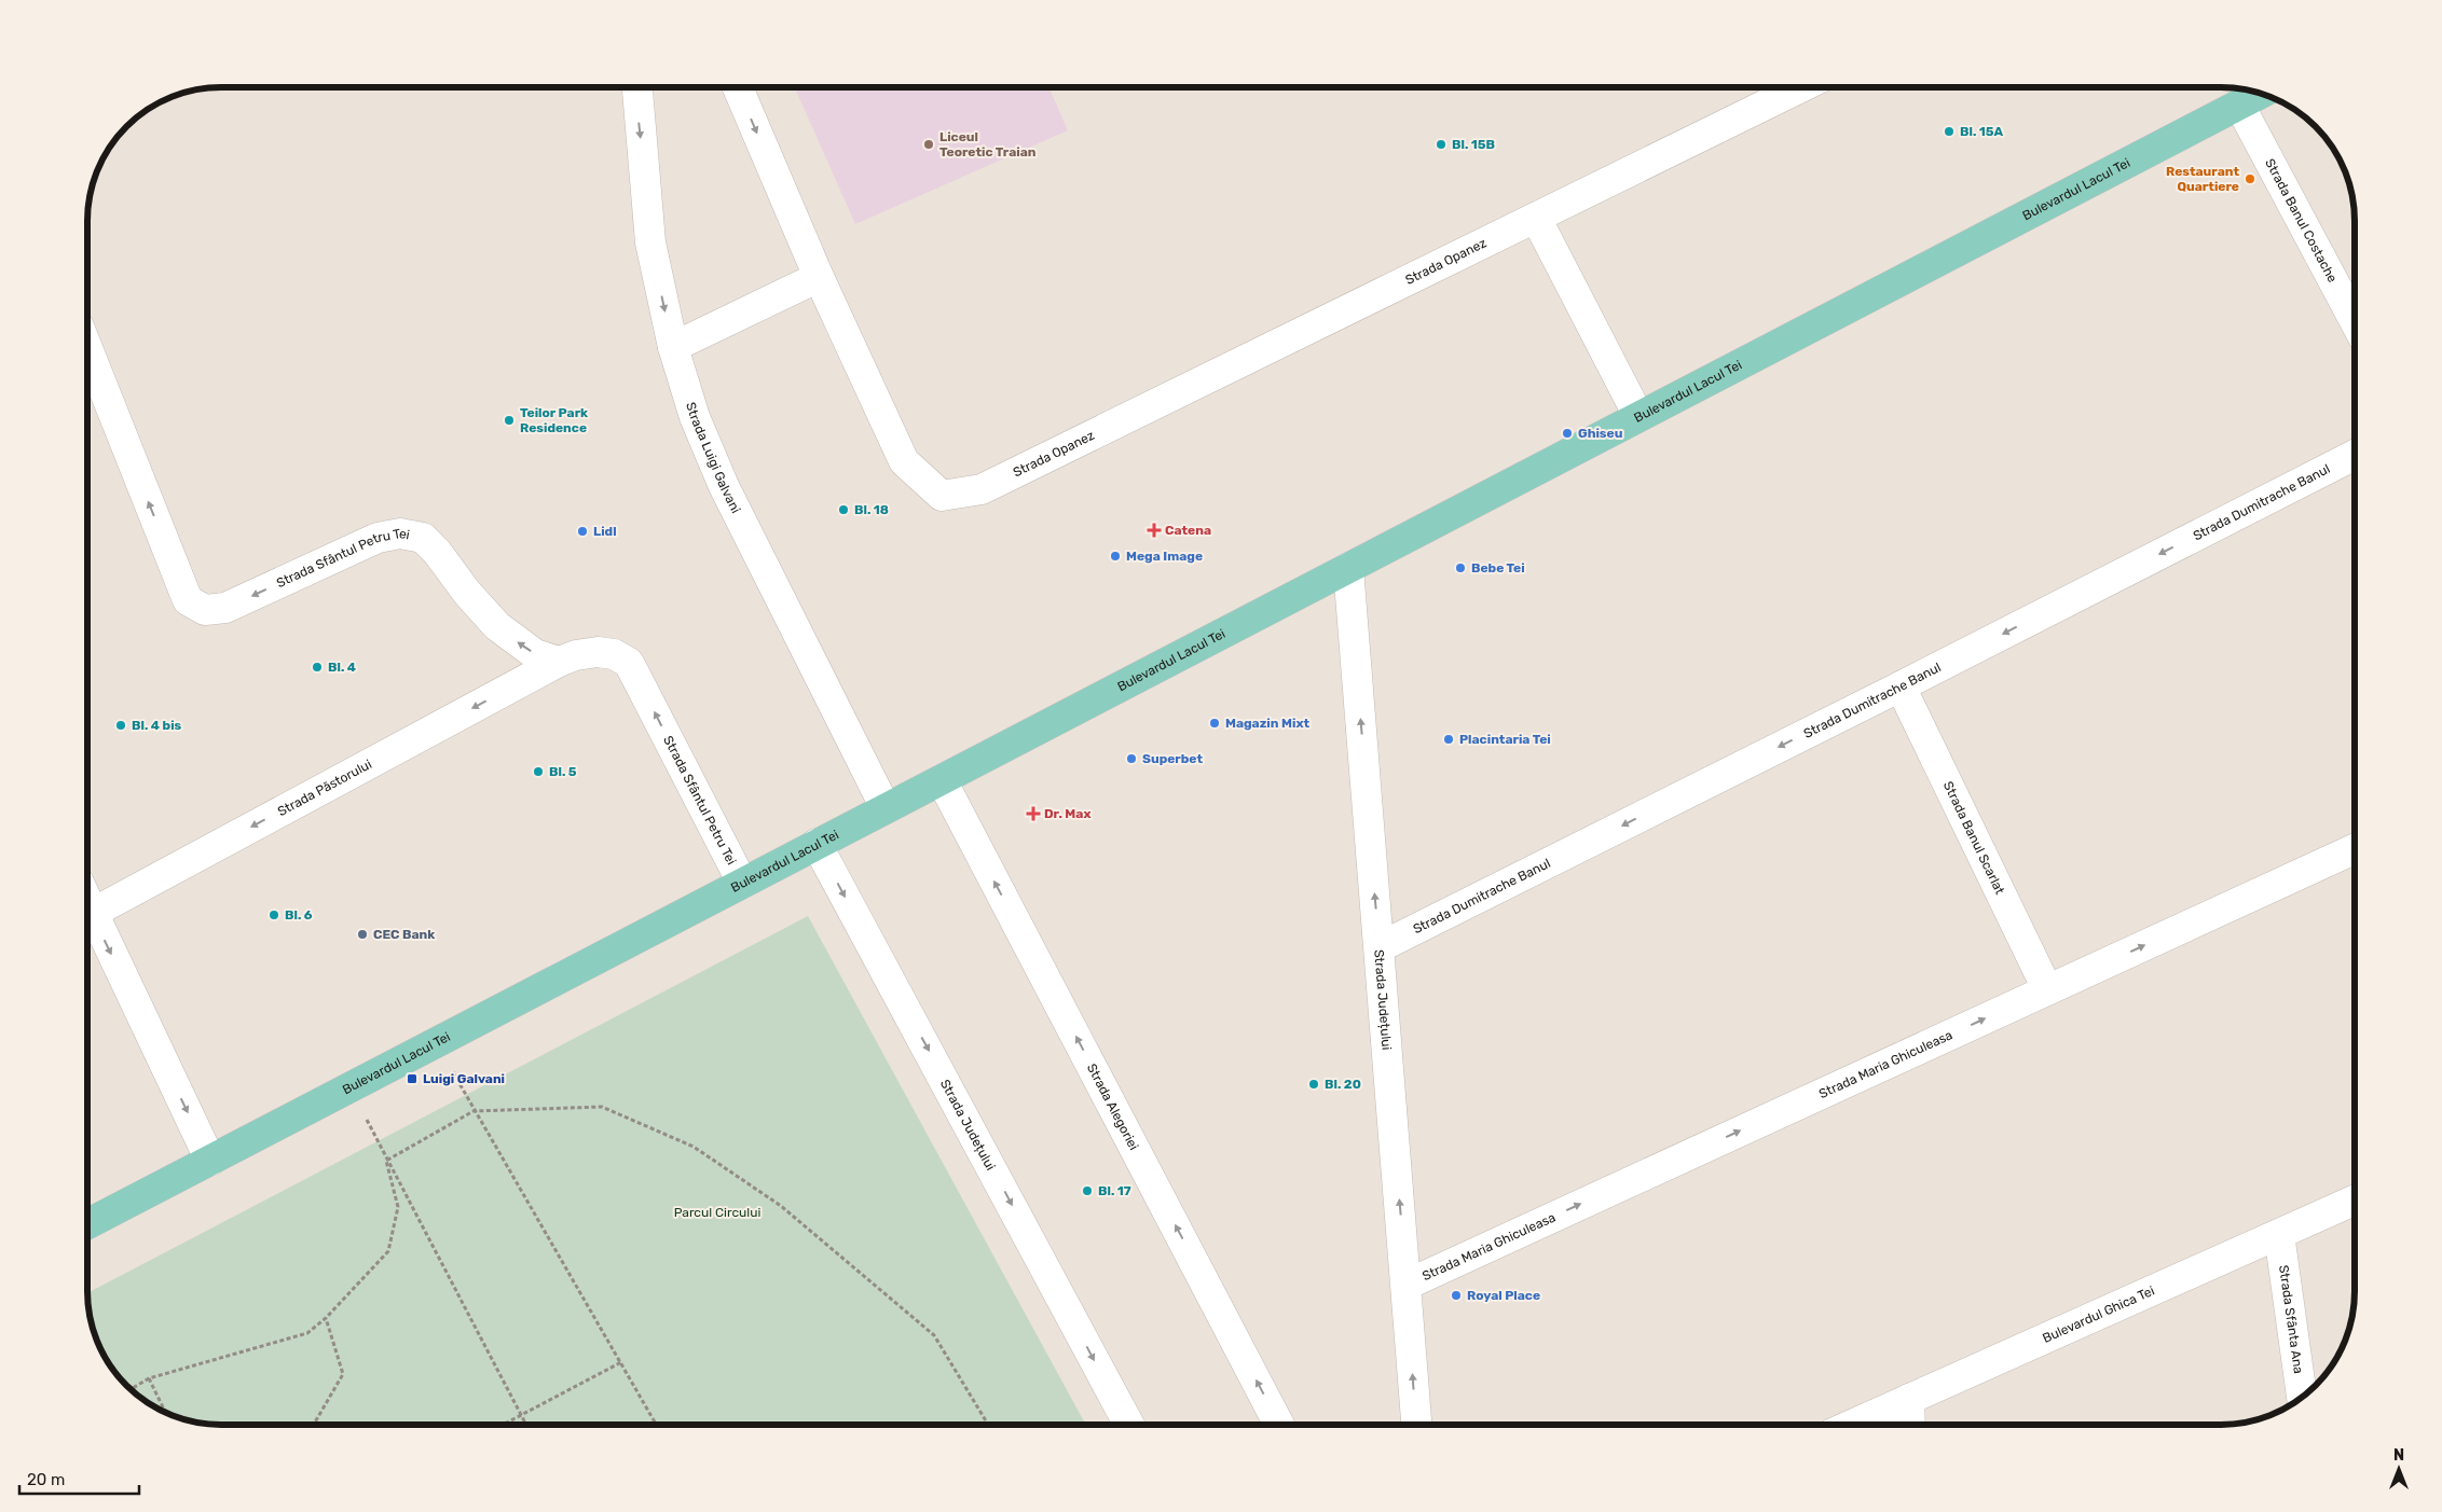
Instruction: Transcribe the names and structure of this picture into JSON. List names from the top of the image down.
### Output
{
  "streets": {
    "main road": ["Bulevardul Lacul Tei"],
    "street": [
      "Strada Banul Costache",
      "Strada Opanez",
      "Strada Luigi Galvani",
      "Strada Dumitrache Banul",
      "Strada Sfântul Petru Tei",
      "Strada Păstorului",
      "Strada Banul Scarlat",
      "Strada Județului",
      "Strada Maria Ghiculeasa",
      "Strada Alegoriei",
      "Bulevardul Ghica Tei",
      "Strada Sfânta Ana"
    ]
  },
  "crossings": [
    ["Bulevardul Lacul Tei", "Strada Banul Costache"],
    ["Bulevardul Lacul Tei", "Strada Luigi Galvani"],
    ["Bulevardul Lacul Tei", "Strada Sfântul Petru Tei"],
    ["Bulevardul Lacul Tei", "Strada Județului"],
    ["Bulevardul Lacul Tei", "Strada Alegoriei"],
    ["Strada Dumitrache Banul", "Strada Banul Scarlat"],
    ["Strada Dumitrache Banul", "Strada Județului"],
    ["Strada Sfântul Petru Tei", "Strada Păstorului"],
    ["Strada Banul Scarlat", "Strada Maria Ghiculeasa"],
    ["Strada Județului", "Strada Maria Ghiculeasa"],
    ["Bulevardul Ghica Tei", "Strada Sfânta Ana"]
  ],
  "one_way": [
    "Strada Dumitrache Banul",
    "Strada Sfântul Petru Tei",
    "Strada Păstorului",
    "Strada Maria Ghiculeasa",
    "Strada Alegoriei"
  ],
  "parks": ["Parcul Circului"],
  "places": {
    "other": [
      "Bl. 15A",
      "Liceul Teoretic Traian",
      "Bl. 15B",
      "Restaurant Quartiere",
      "Teilor Park Residence",
      "Ghiseu",
      "Bl. 18",
      "Lidl",
      "Mega Image",
      "Bebe Tei",
      "Bl. 4",
      "Magazin Mixt",
      "Bl. 4 bis",
      "Placintaria Tei",
      "Superbet",
      "Bl. 5",
      "Bl. 6",
      "CEC Bank",
      "Bl. 20",
      "Bl. 17",
      "Royal Place"
    ],
    "health": ["Catena", "Dr. Max"],
    "transit": ["Luigi Galvani"]
  },
  "scale_bar": "20 m",
  "north": "top"
}
